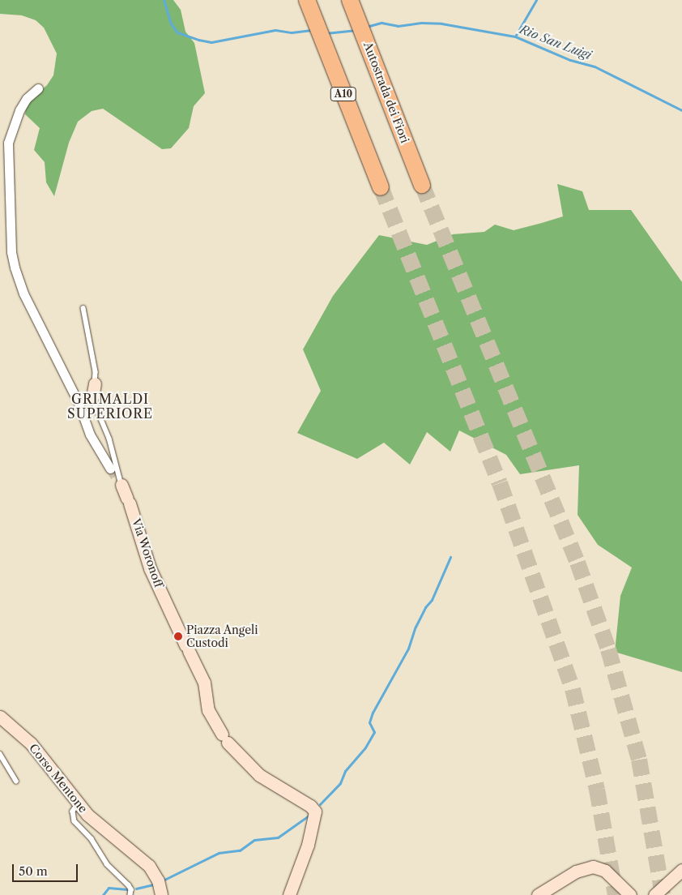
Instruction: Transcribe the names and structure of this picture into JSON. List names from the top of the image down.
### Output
{
  "streets": {
    "highway": ["Autostrada dei Fiori", "A10"],
    "street": ["Via Woronoff", "Corso Mentone"]
  },
  "districts": ["GRIMALDI SUPERIORE"],
  "water": ["Rio San Luigi"],
  "places": ["Piazza Angeli Custodi"],
  "scale_bar": "50 m"
}
